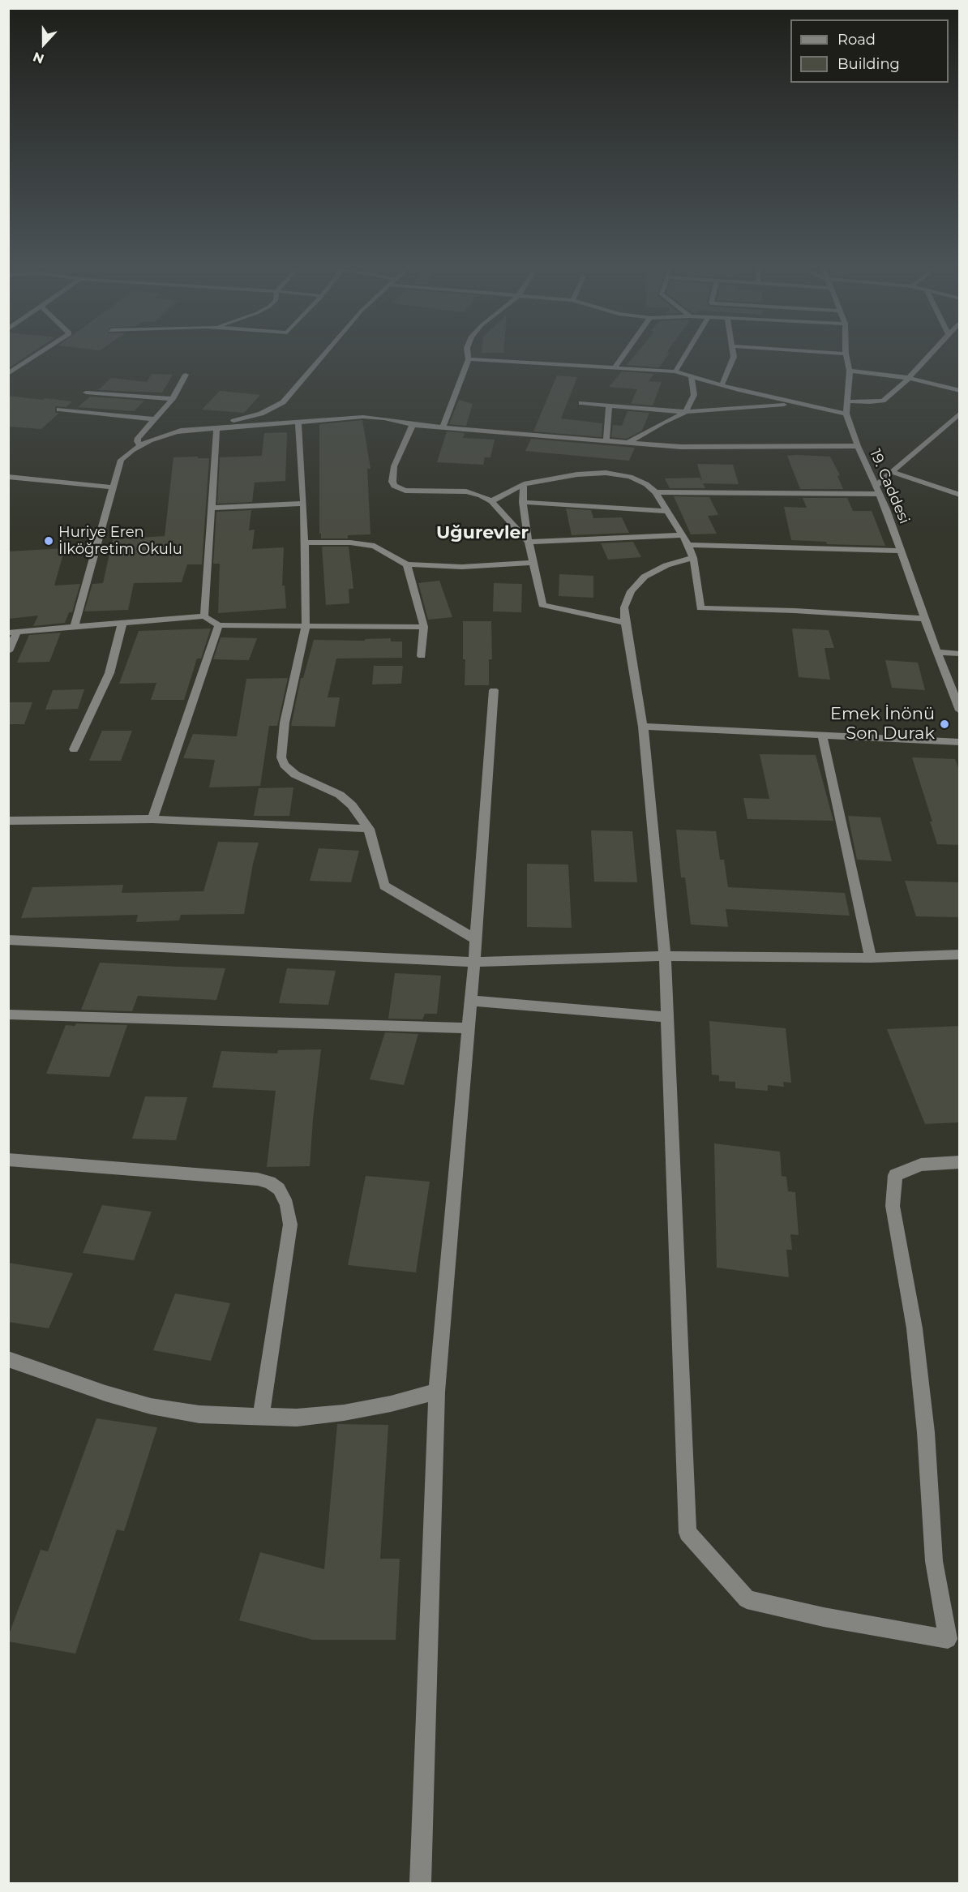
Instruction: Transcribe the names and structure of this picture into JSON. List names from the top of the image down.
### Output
{
  "streets": {
    "street": ["19. Caddesi"]
  },
  "districts": ["Uğurevler"],
  "places": ["Huriye Eren İlköğretim Okulu", "Emek İnönü Son Durak"],
  "legend": ["Road", "Building"],
  "north": "bottom"
}
